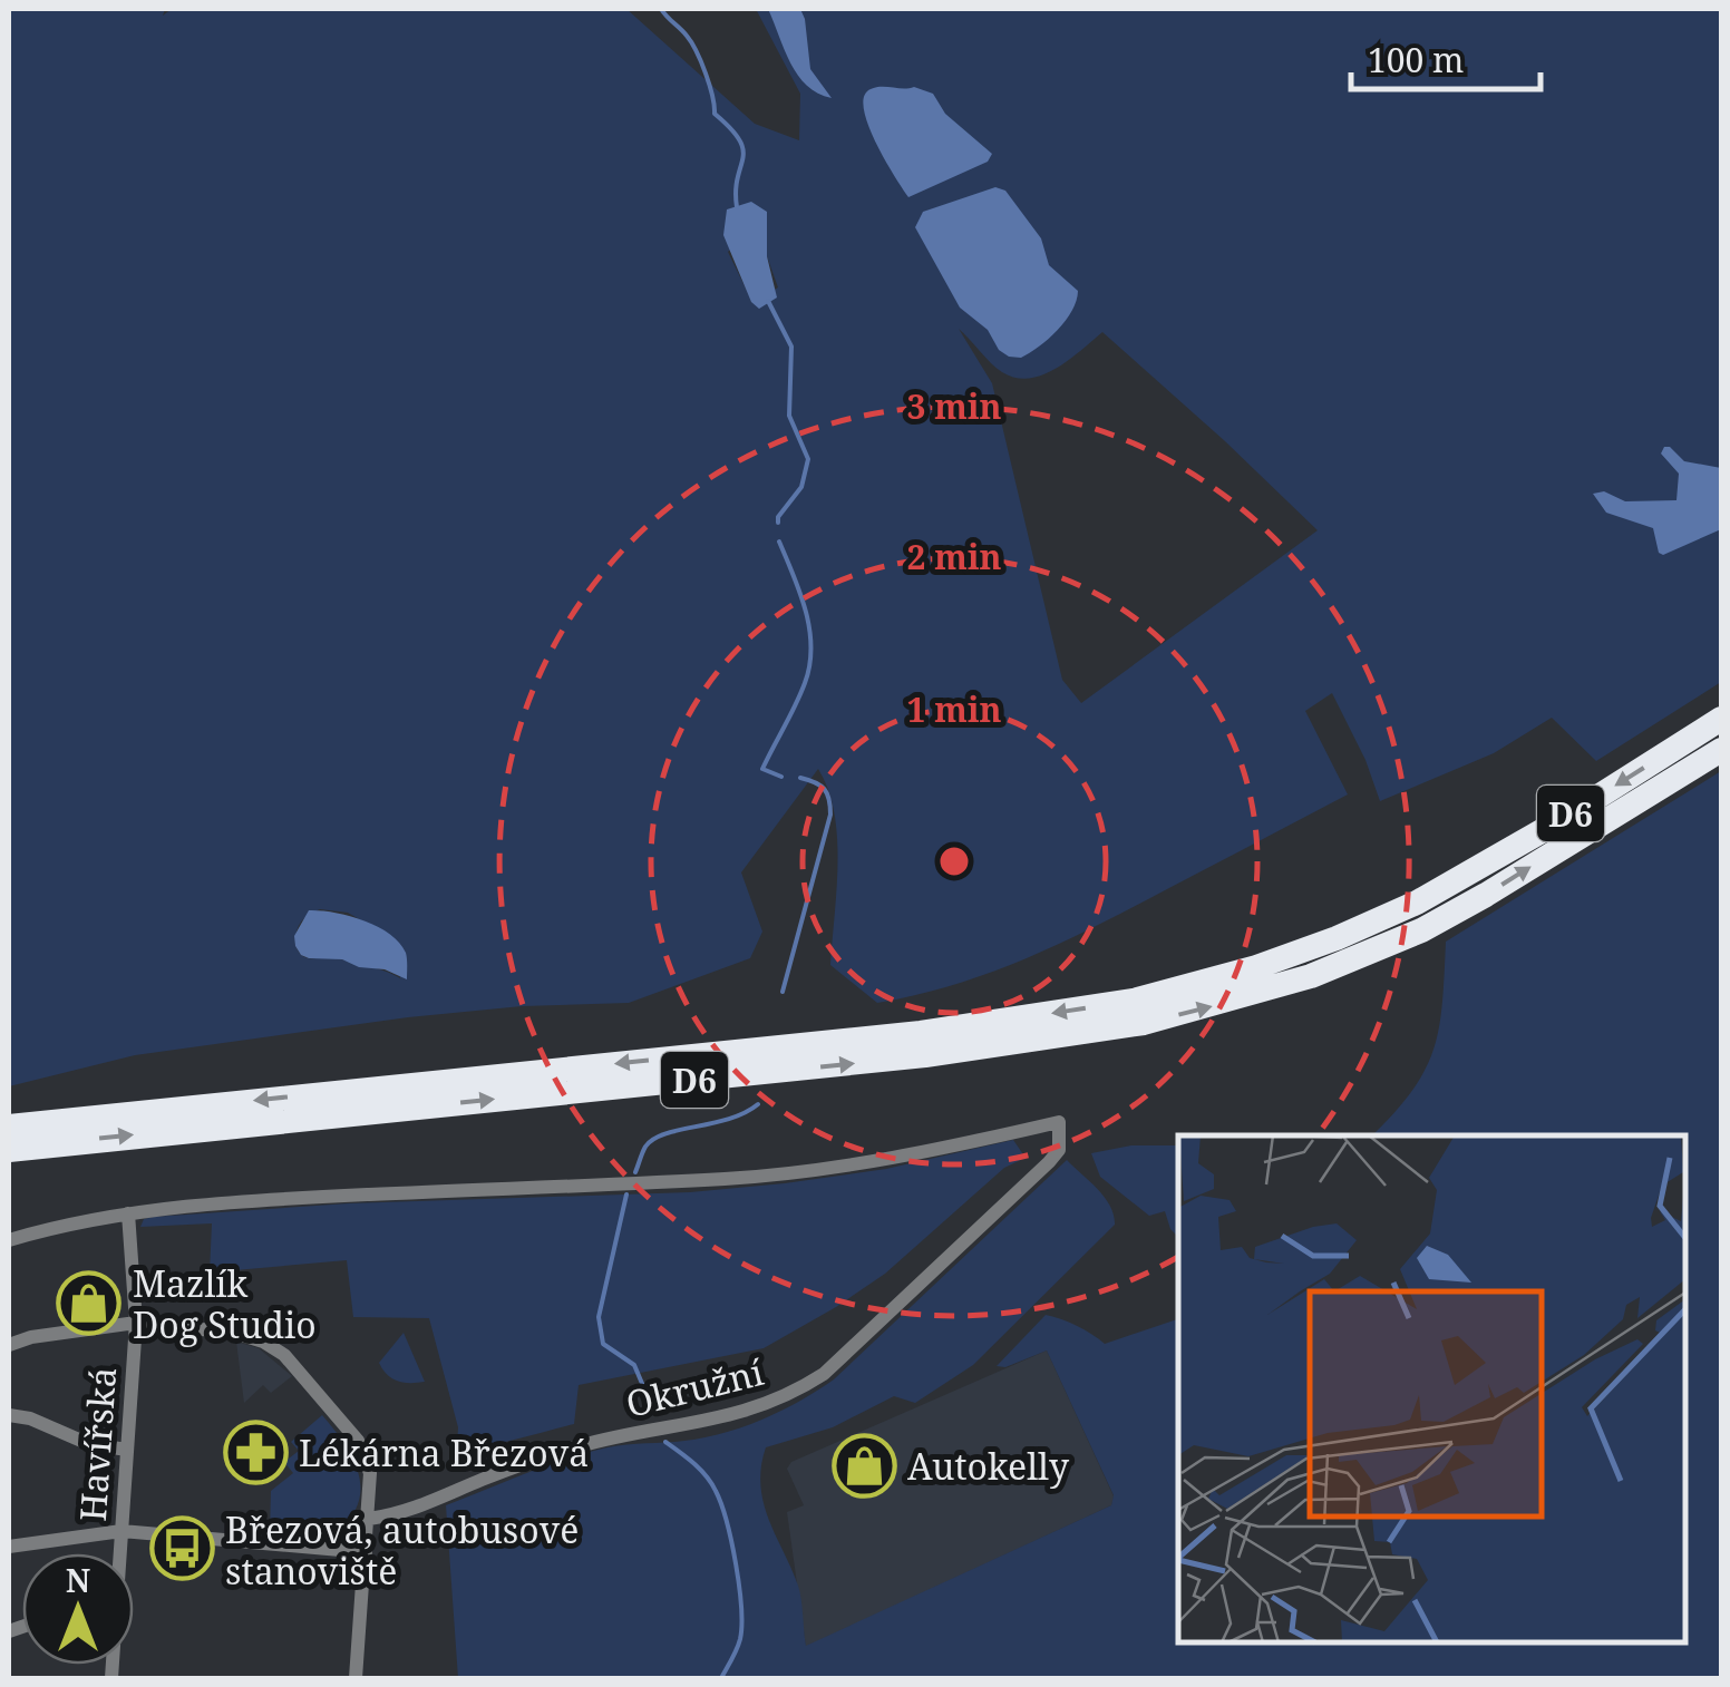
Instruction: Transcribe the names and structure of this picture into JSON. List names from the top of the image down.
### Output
{
  "streets": {
    "highway": ["D6"],
    "street": ["Okružní", "Havířská"]
  },
  "crossings": [
    ["Okružní", "Havířská"]
  ],
  "places": {
    "shop": ["Mazlík Dog Studio", "Autokelly"],
    "pharmacy": ["Lékárna Březová"],
    "bus stop": ["Březová, autobusové stanoviště"]
  },
  "scale_bar": "100 m",
  "north": "top",
  "rings": ["3 min", "2 min", "1 min"]
}
